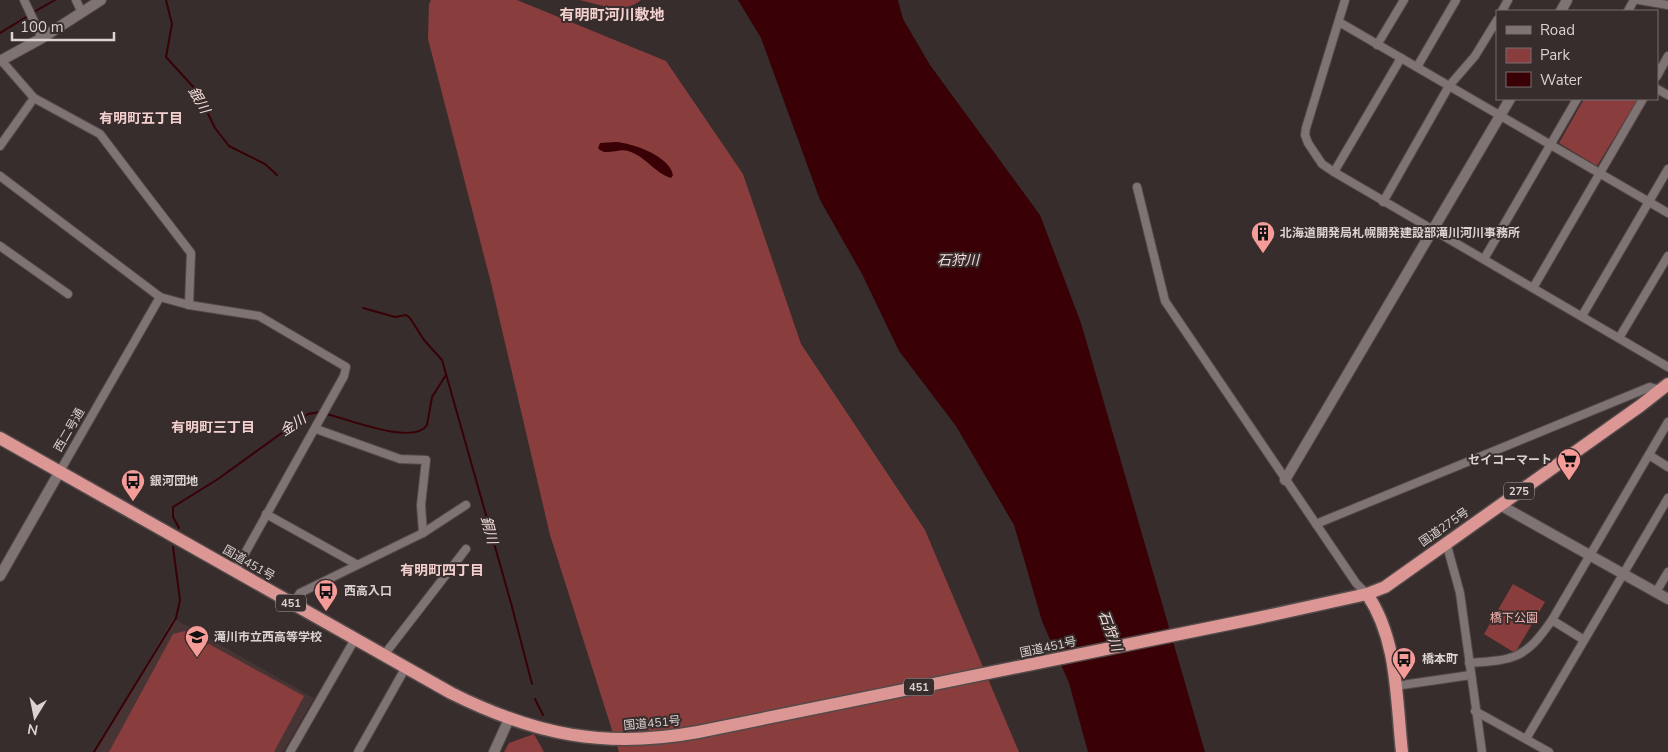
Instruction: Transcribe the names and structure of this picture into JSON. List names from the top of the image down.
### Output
{
  "streets": {
    "highway": [
      "275",
      "国道275号",
      "国道451号",
      "451"
    ],
    "street": ["西二号通"]
  },
  "crossings": [
    ["西二号通", "国道451号"],
    ["国道275号", "国道451号"]
  ],
  "districts": [
    "有明町河川敷地",
    "有明町五丁目",
    "有明町三丁目",
    "有明町四丁目"
  ],
  "water": [
    "銀川",
    "石狩川",
    "金川",
    "銅川"
  ],
  "parks": ["橋下公園"],
  "places": {
    "building": ["北海道開発局札幌開発建設部滝川河川事務所"],
    "supermarket": ["セイコーマート"],
    "bus stop": ["銀河団地", "西高入口", "橋本町"],
    "school or university": ["滝川市立西高等学校"]
  },
  "legend": ["Road", "Park", "Water"],
  "scale_bar": "100 m",
  "north": "bottom"
}
